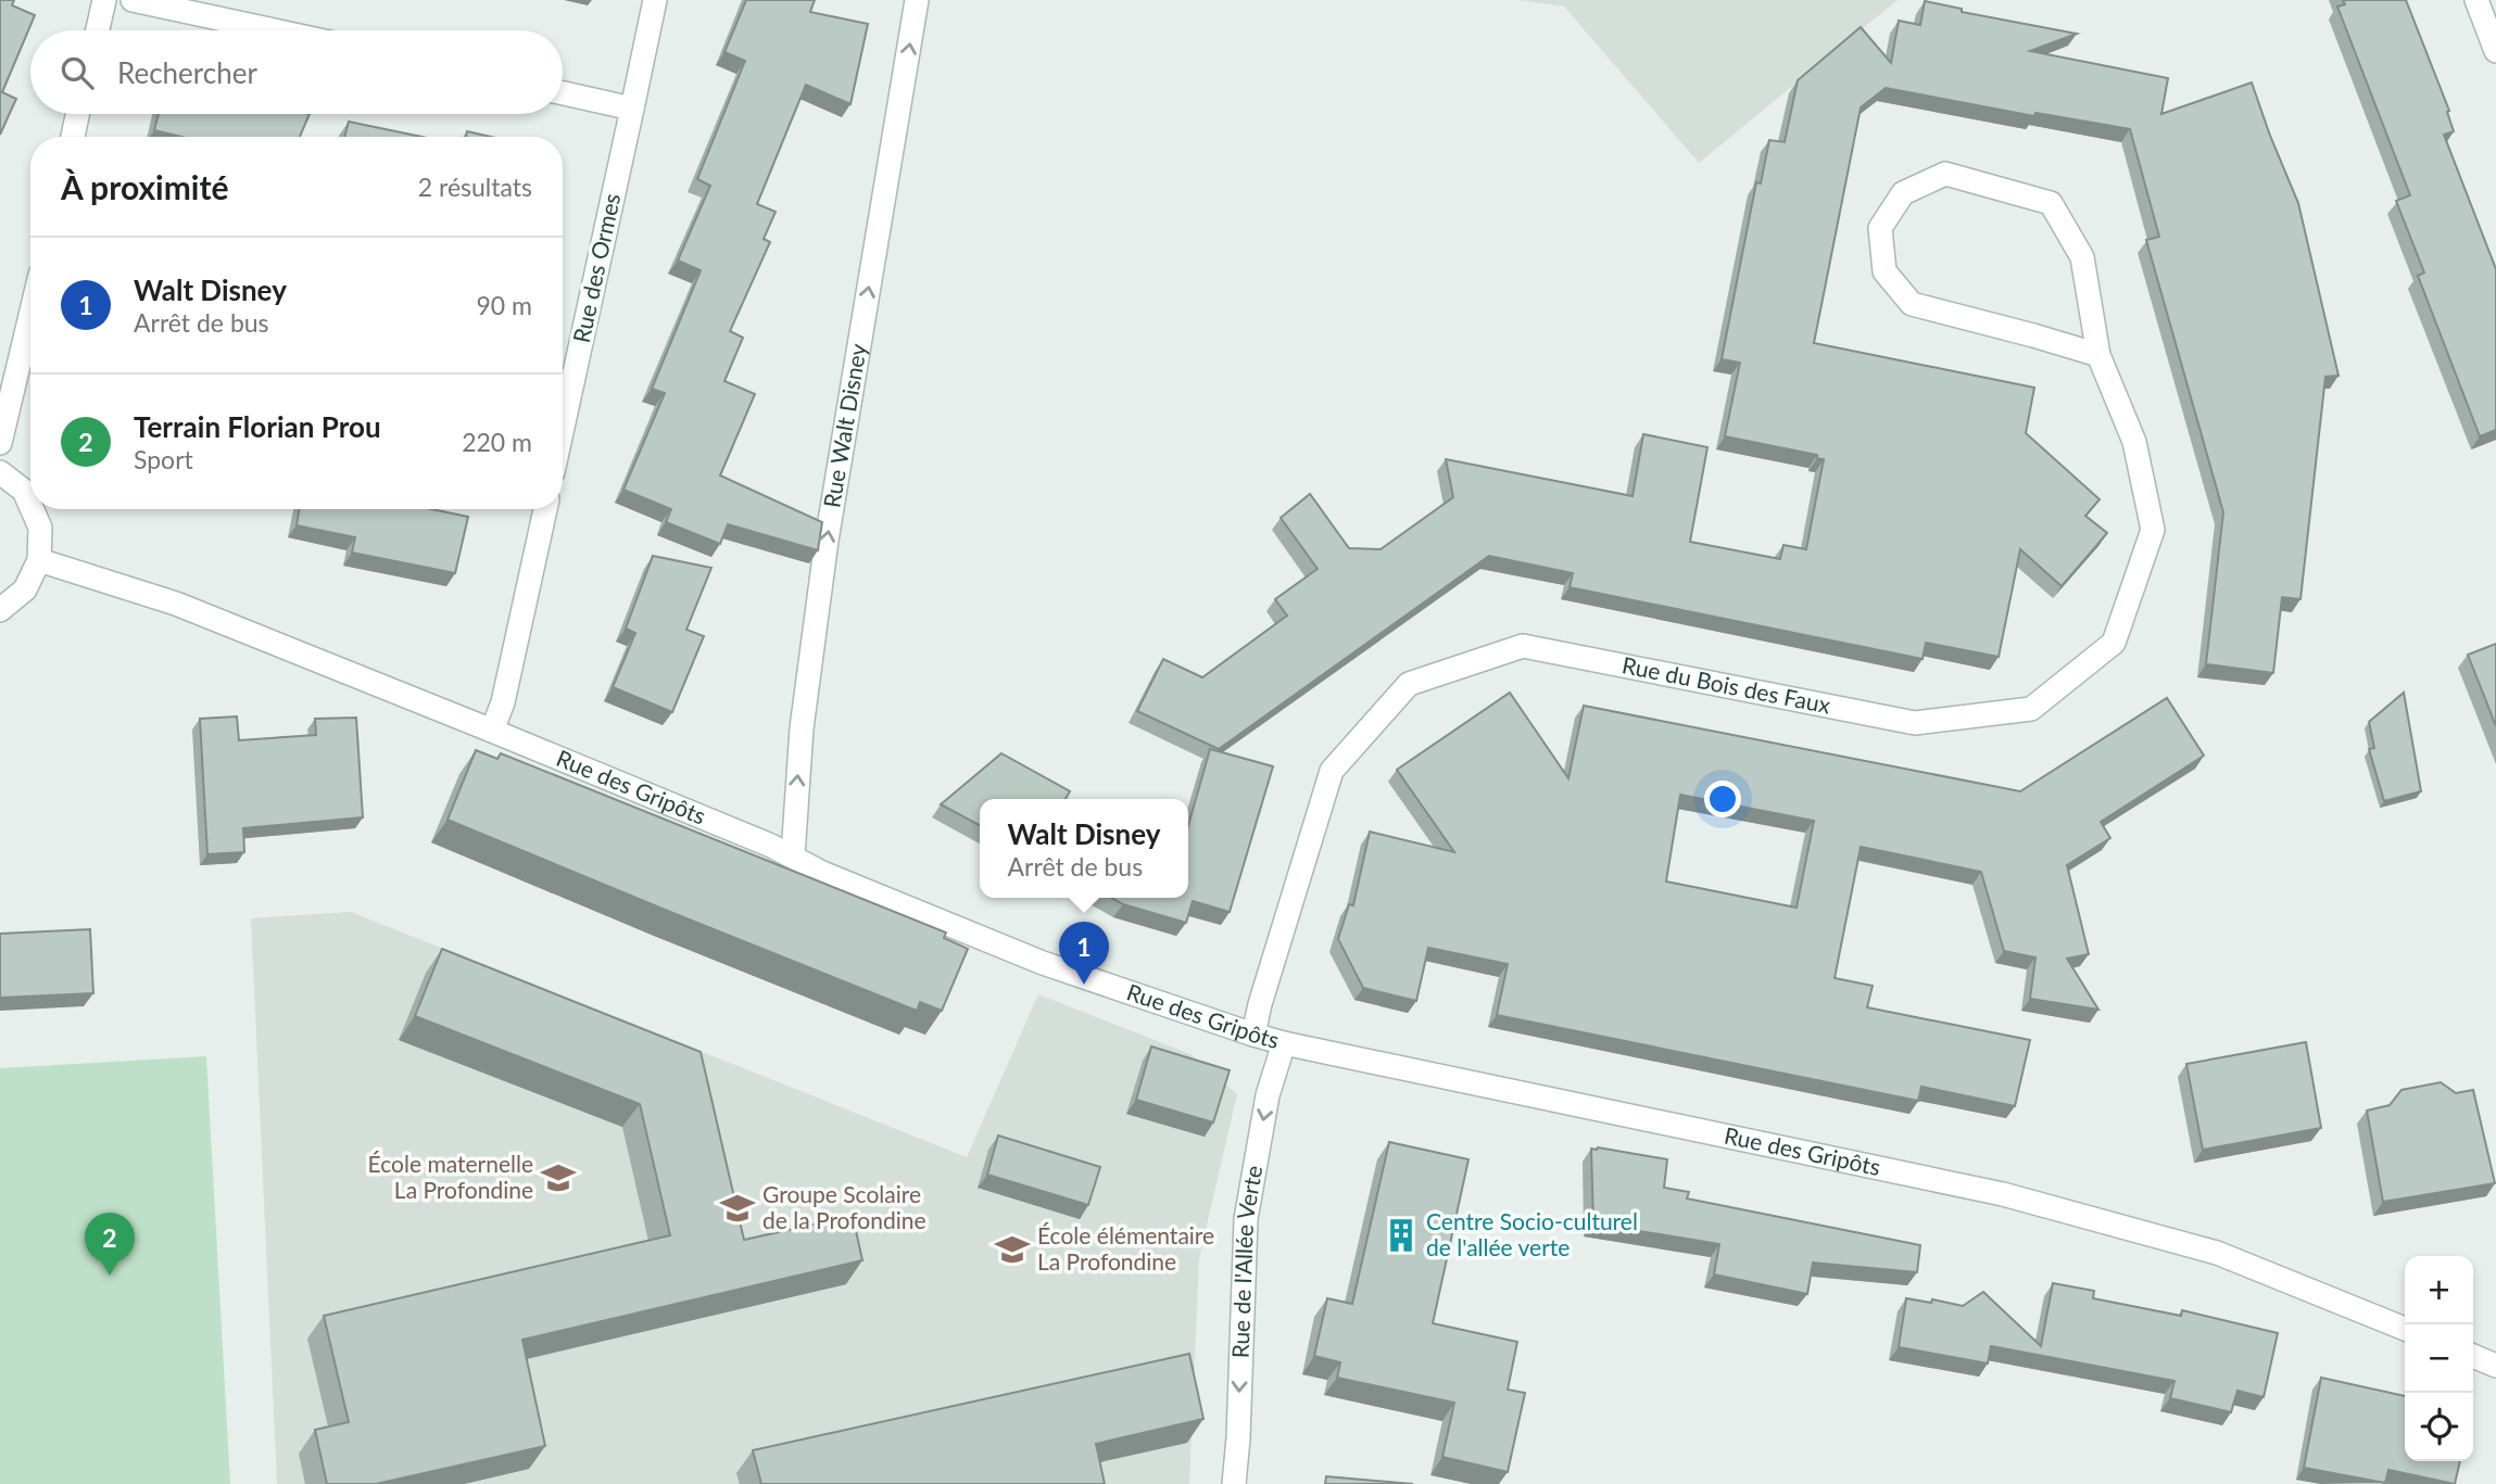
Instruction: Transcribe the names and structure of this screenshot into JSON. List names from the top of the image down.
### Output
{
  "streets": {
    "street": [
      "Rue des Ormes",
      "Rue Walt Disney",
      "Rue du Bois des Faux",
      "Rue des Gripôts",
      "Rue de l'Allée Verte"
    ]
  },
  "crossings": [
    ["Rue Walt Disney", "Rue des Gripôts"],
    ["Rue du Bois des Faux", "Rue des Gripôts"],
    ["Rue des Gripôts", "Rue de l'Allée Verte"]
  ],
  "one_way": ["Rue Walt Disney", "Rue de l'Allée Verte"],
  "places": {
    "school or university": ["École maternelle La Profondine", "Groupe Scolaire de la Profondine", "École élémentaire La Profondine"],
    "building": ["Centre Socio-culturel de l'allée verte"]
  },
  "page": {
    "search": "Rechercher",
    "heading": ["À proximité", "2 résultats"],
    "list": [
      {
        "mark": "1",
        "name": "Walt Disney",
        "note": "Arrêt de bus",
        "value": "90 m"
      },
      {
        "mark": "2",
        "name": "Terrain Florian Prou",
        "note": "Sport",
        "value": "220 m"
      }
    ],
    "popup": ["Walt Disney", "Arrêt de bus"],
    "pins": ["1", "2"],
    "map_buttons": ["+", "−"]
  }
}
